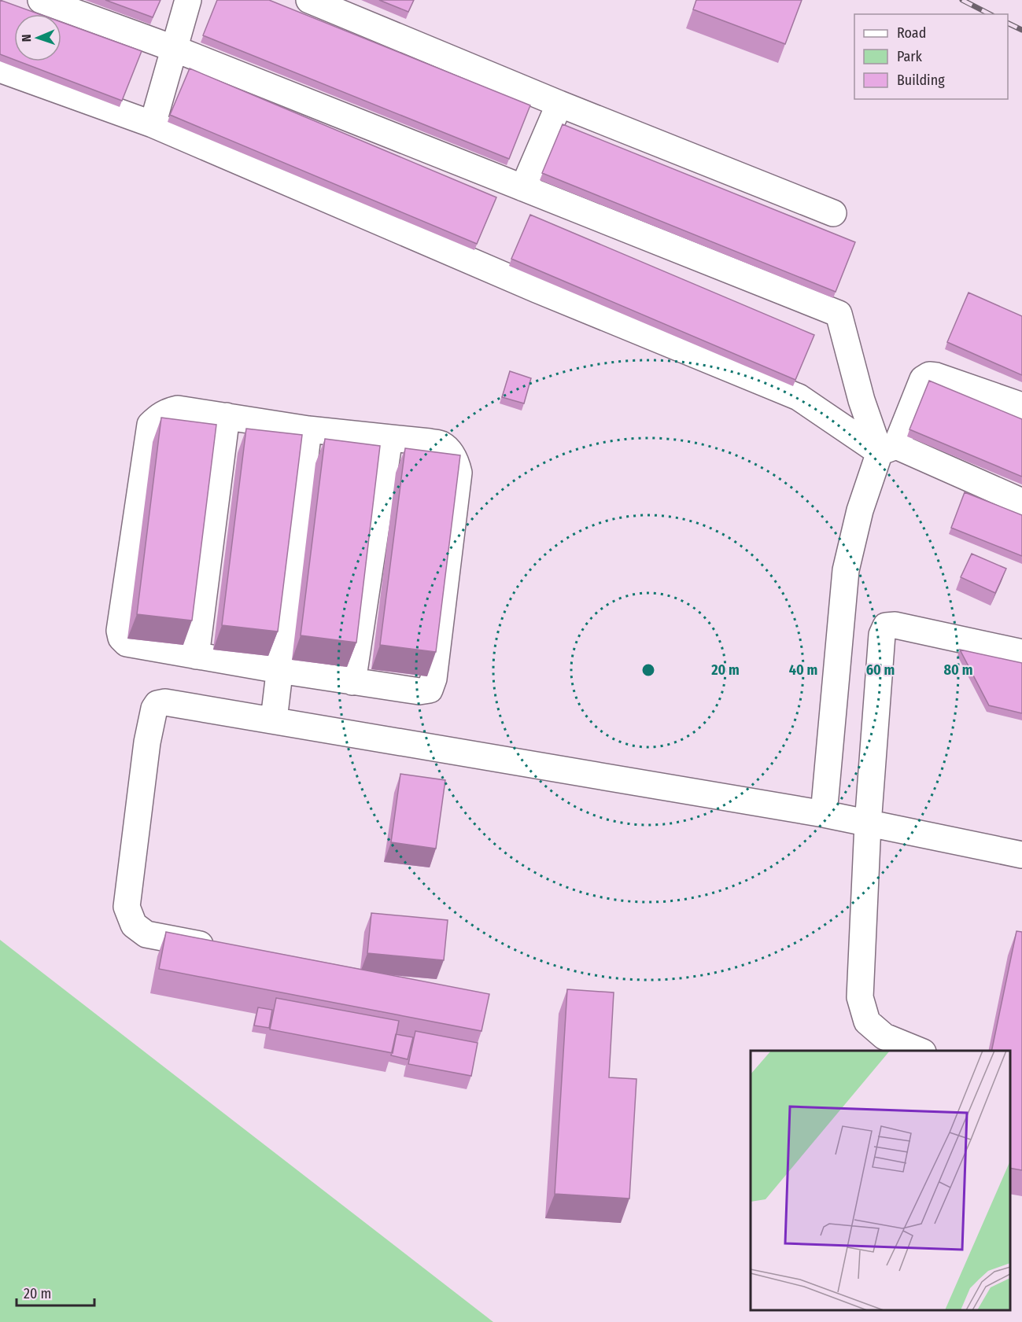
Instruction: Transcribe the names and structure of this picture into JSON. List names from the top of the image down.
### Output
{
  "legend": ["Road", "Park", "Building"],
  "scale_bar": "20 m",
  "north": "left",
  "rings": [
    "20 m",
    "40 m",
    "60 m",
    "80 m"
  ]
}
